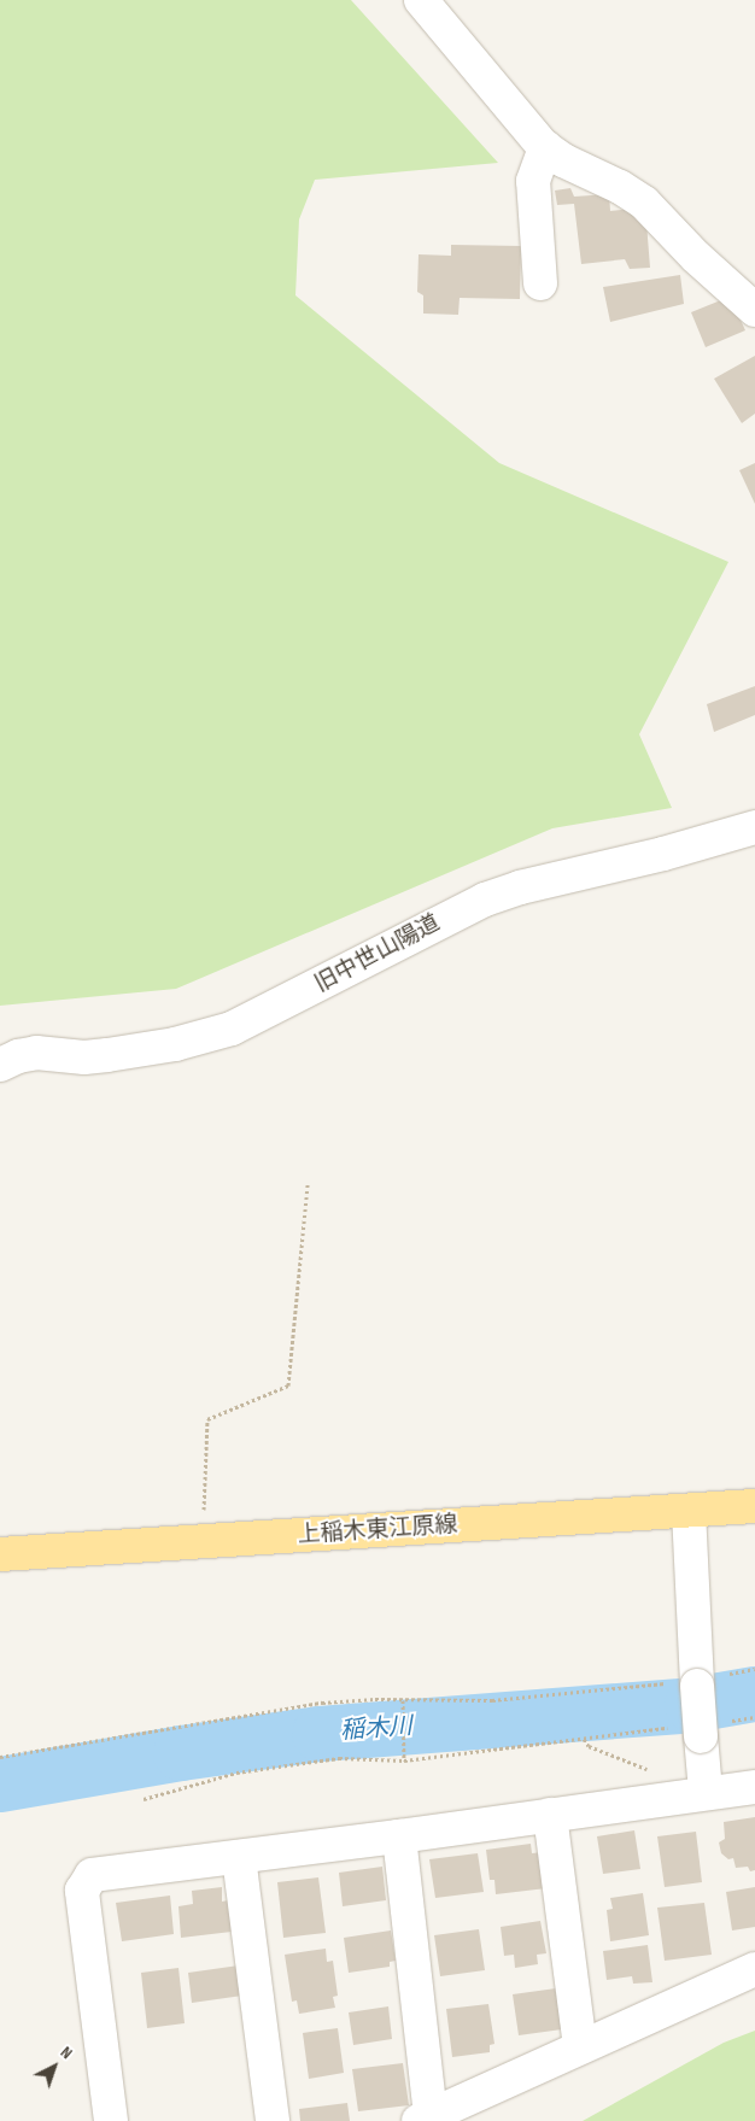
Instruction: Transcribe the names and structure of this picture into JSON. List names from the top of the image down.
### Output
{
  "streets": {
    "main road": ["上稲木東江原線"],
    "street": ["旧中世山陽道"]
  },
  "water": ["稲木川"],
  "north": "top right"
}
